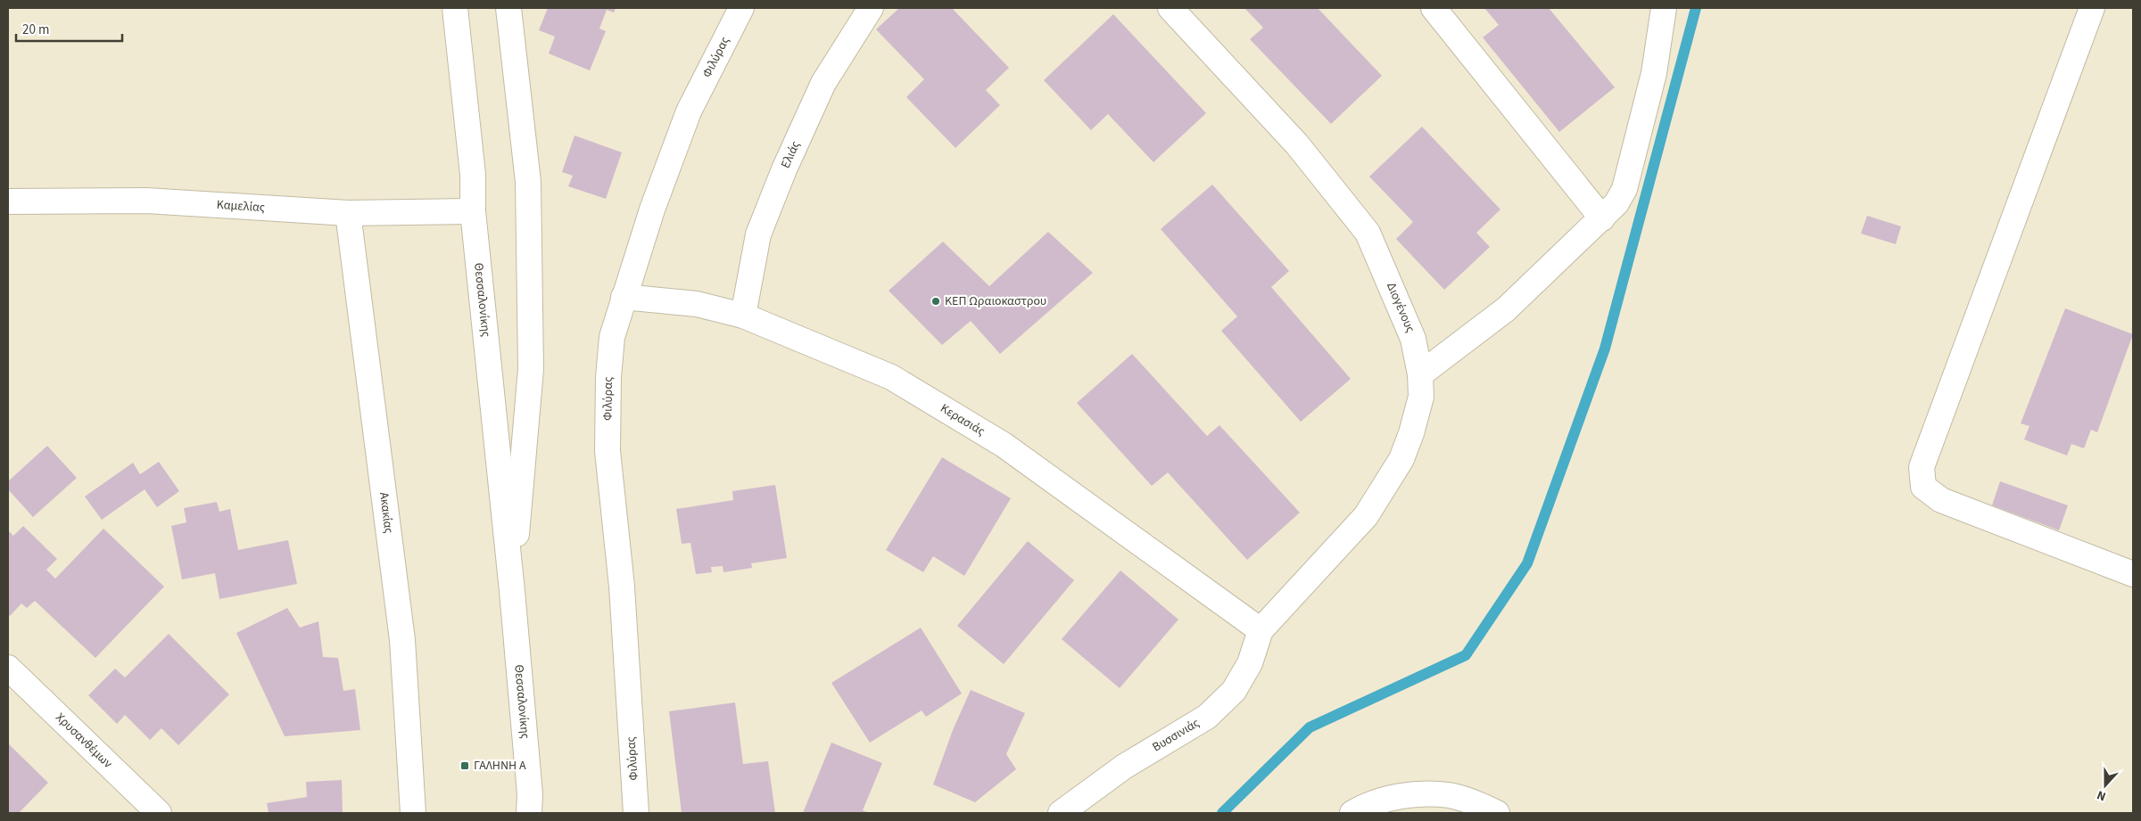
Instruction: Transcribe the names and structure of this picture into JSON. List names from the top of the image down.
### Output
{
  "streets": {
    "street": [
      "Φιλύρας",
      "Ελιάς",
      "Καμελίας",
      "Θεσσαλονίκης",
      "Διογένους",
      "Κερασιάς",
      "Ακακίας",
      "Βυσσινιάς",
      "Χρυσανθέμων"
    ]
  },
  "crossings": [
    ["Φιλύρας", "Κερασιάς"],
    ["Ελιάς", "Κερασιάς"],
    ["Καμελίας", "Θεσσαλονίκης"],
    ["Καμελίας", "Ακακίας"],
    ["Διογένους", "Κερασιάς"],
    ["Διογένους", "Βυσσινιάς"],
    ["Κερασιάς", "Βυσσινιάς"]
  ],
  "places": {
    "other": ["ΚΕΠ Ωραιοκαστρου"],
    "transit": ["ΓΑΛΗΝΗ Α"]
  },
  "scale_bar": "20 m",
  "north": "bottom"
}
